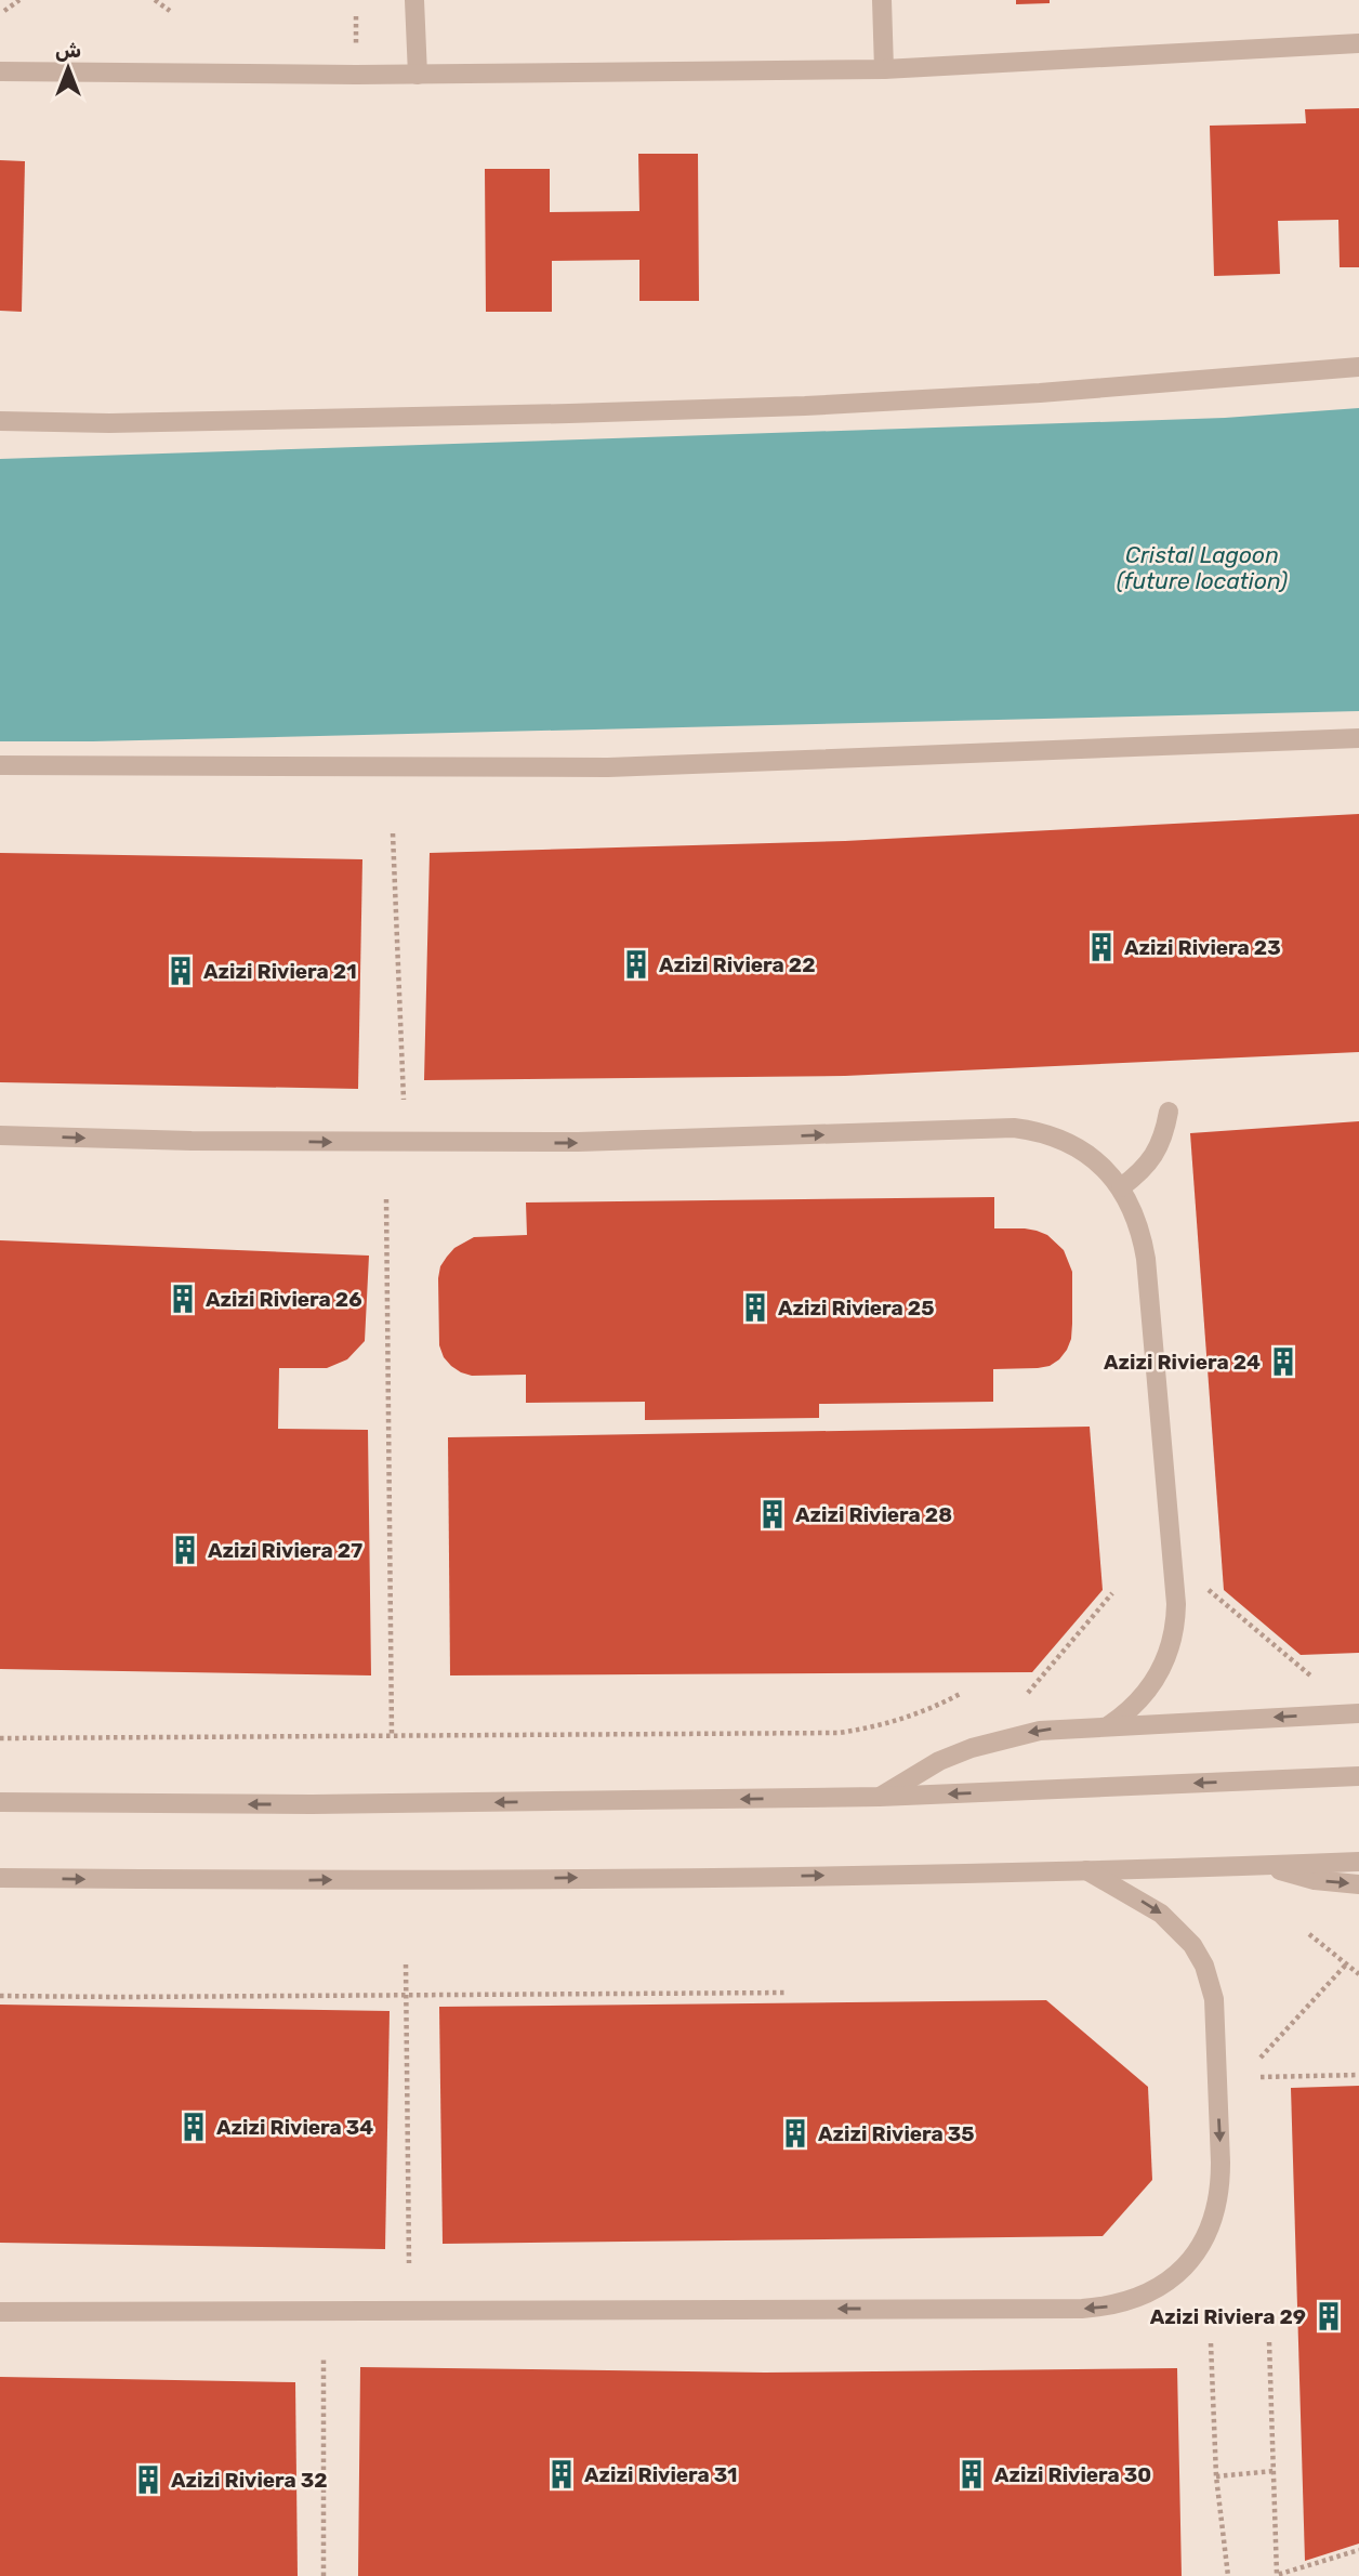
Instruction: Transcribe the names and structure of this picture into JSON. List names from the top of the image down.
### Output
{
  "water": ["Cristal Lagoon (future location)"],
  "places": {
    "building": [
      "Azizi Riviera 23",
      "Azizi Riviera 22",
      "Azizi Riviera 21",
      "Azizi Riviera 26",
      "Azizi Riviera 25",
      "Azizi Riviera 24",
      "Azizi Riviera 28",
      "Azizi Riviera 27",
      "Azizi Riviera 34",
      "Azizi Riviera 35",
      "Azizi Riviera 29",
      "Azizi Riviera 31",
      "Azizi Riviera 30",
      "Azizi Riviera 32"
    ]
  },
  "north": "top"
}
